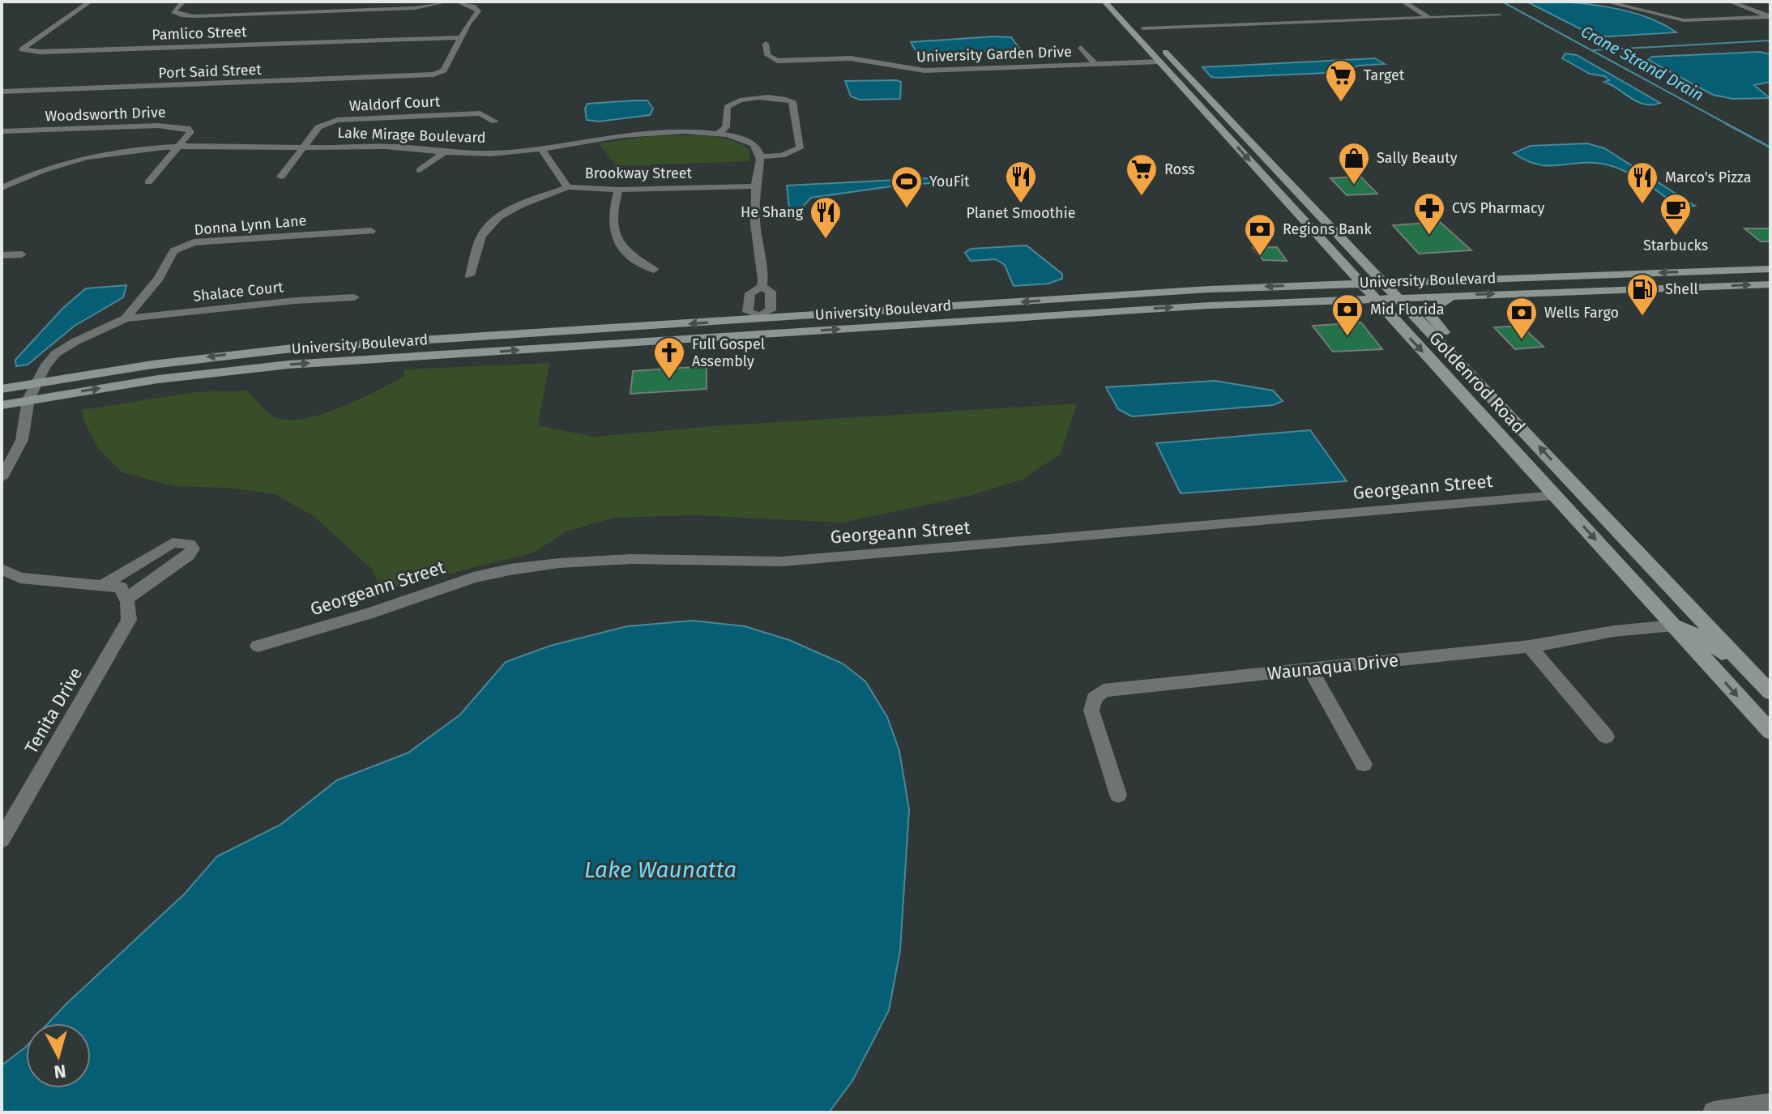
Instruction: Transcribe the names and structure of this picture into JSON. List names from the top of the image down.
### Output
{
  "streets": {
    "main road": ["University Boulevard", "Goldenrod Road"],
    "street": [
      "Pamlico Street",
      "University Garden Drive",
      "Port Said Street",
      "Waldorf Court",
      "Woodsworth Drive",
      "Lake Mirage Boulevard",
      "Brookway Street",
      "Donna Lynn Lane",
      "Shalace Court",
      "Georgeann Street",
      "Waunaqua Drive",
      "Tenita Drive"
    ]
  },
  "crossings": [
    ["Pamlico Street", "Port Said Street"],
    ["University Garden Drive", "Goldenrod Road"],
    ["Waldorf Court", "Lake Mirage Boulevard"],
    ["Woodsworth Drive", "Lake Mirage Boulevard"],
    ["Lake Mirage Boulevard", "Brookway Street"],
    ["Donna Lynn Lane", "University Boulevard"],
    ["Donna Lynn Lane", "Shalace Court"],
    ["University Boulevard", "Goldenrod Road"],
    ["Goldenrod Road", "Georgeann Street"],
    ["Goldenrod Road", "Waunaqua Drive"]
  ],
  "water": ["Crane Strand Drain", "Lake Waunatta"],
  "places": {
    "supermarket": ["Target", "Ross"],
    "shop": ["Sally Beauty"],
    "restaurant": ["Planet Smoothie", "Marco's Pizza", "He Shang"],
    "sports": ["YouFit"],
    "pharmacy": ["CVS Pharmacy"],
    "cafe": ["Starbucks"],
    "bank": ["Regions Bank", "Mid Florida", "Wells Fargo"],
    "fuel station": ["Shell"],
    "church": ["Full Gospel Assembly"]
  },
  "north": "bottom"
}
